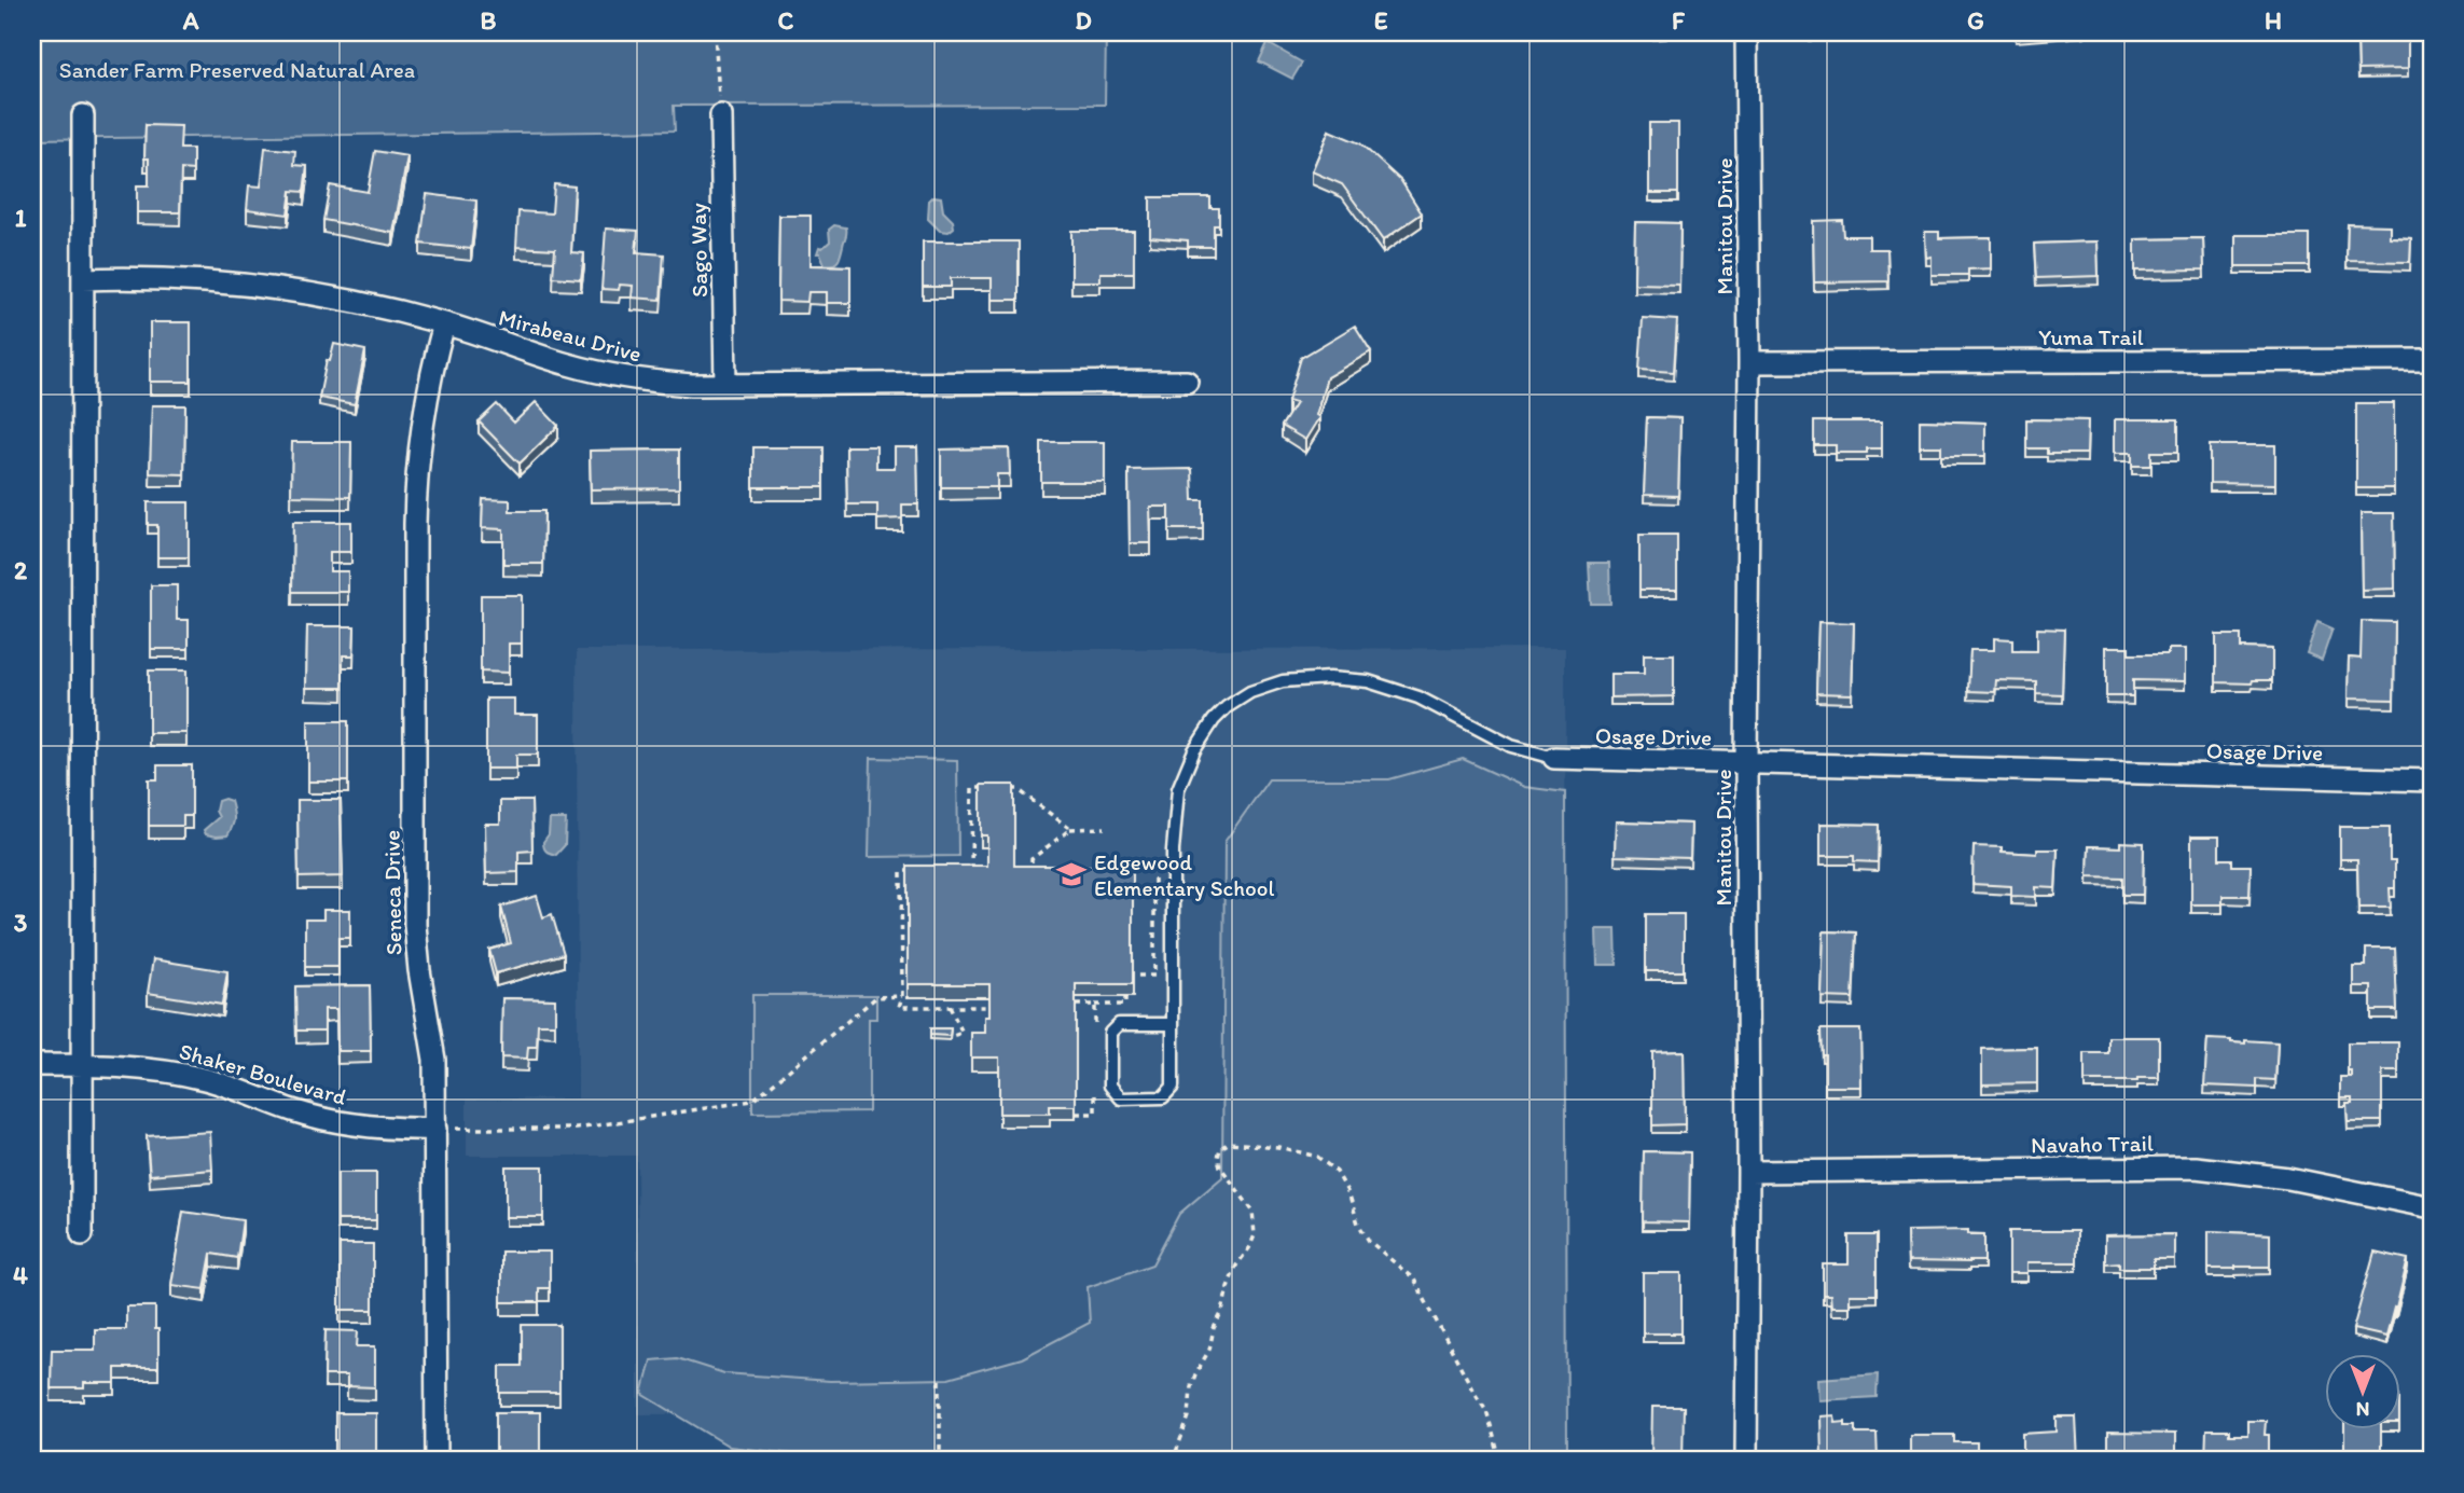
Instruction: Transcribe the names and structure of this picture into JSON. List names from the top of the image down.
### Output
{
  "streets": {
    "street": [
      "Manitou Drive",
      "Sago Way",
      "Mirabeau Drive",
      "Yuma Trail",
      "Osage Drive",
      "Seneca Drive",
      "Shaker Boulevard",
      "Navaho Trail"
    ]
  },
  "crossings": [
    ["Manitou Drive", "Yuma Trail"],
    ["Manitou Drive", "Osage Drive"],
    ["Manitou Drive", "Navaho Trail"],
    ["Sago Way", "Mirabeau Drive"],
    ["Mirabeau Drive", "Seneca Drive"],
    ["Seneca Drive", "Shaker Boulevard"]
  ],
  "parks": ["Sander Farm Preserved Natural Area"],
  "places": {
    "school or university": ["Edgewood Elementary School"]
  },
  "north": "bottom",
  "grid": {
    "columns": [
      "A",
      "B",
      "C",
      "D",
      "E",
      "F",
      "G",
      "H"
    ],
    "rows": [
      "1",
      "2",
      "3",
      "4"
    ]
  }
}
